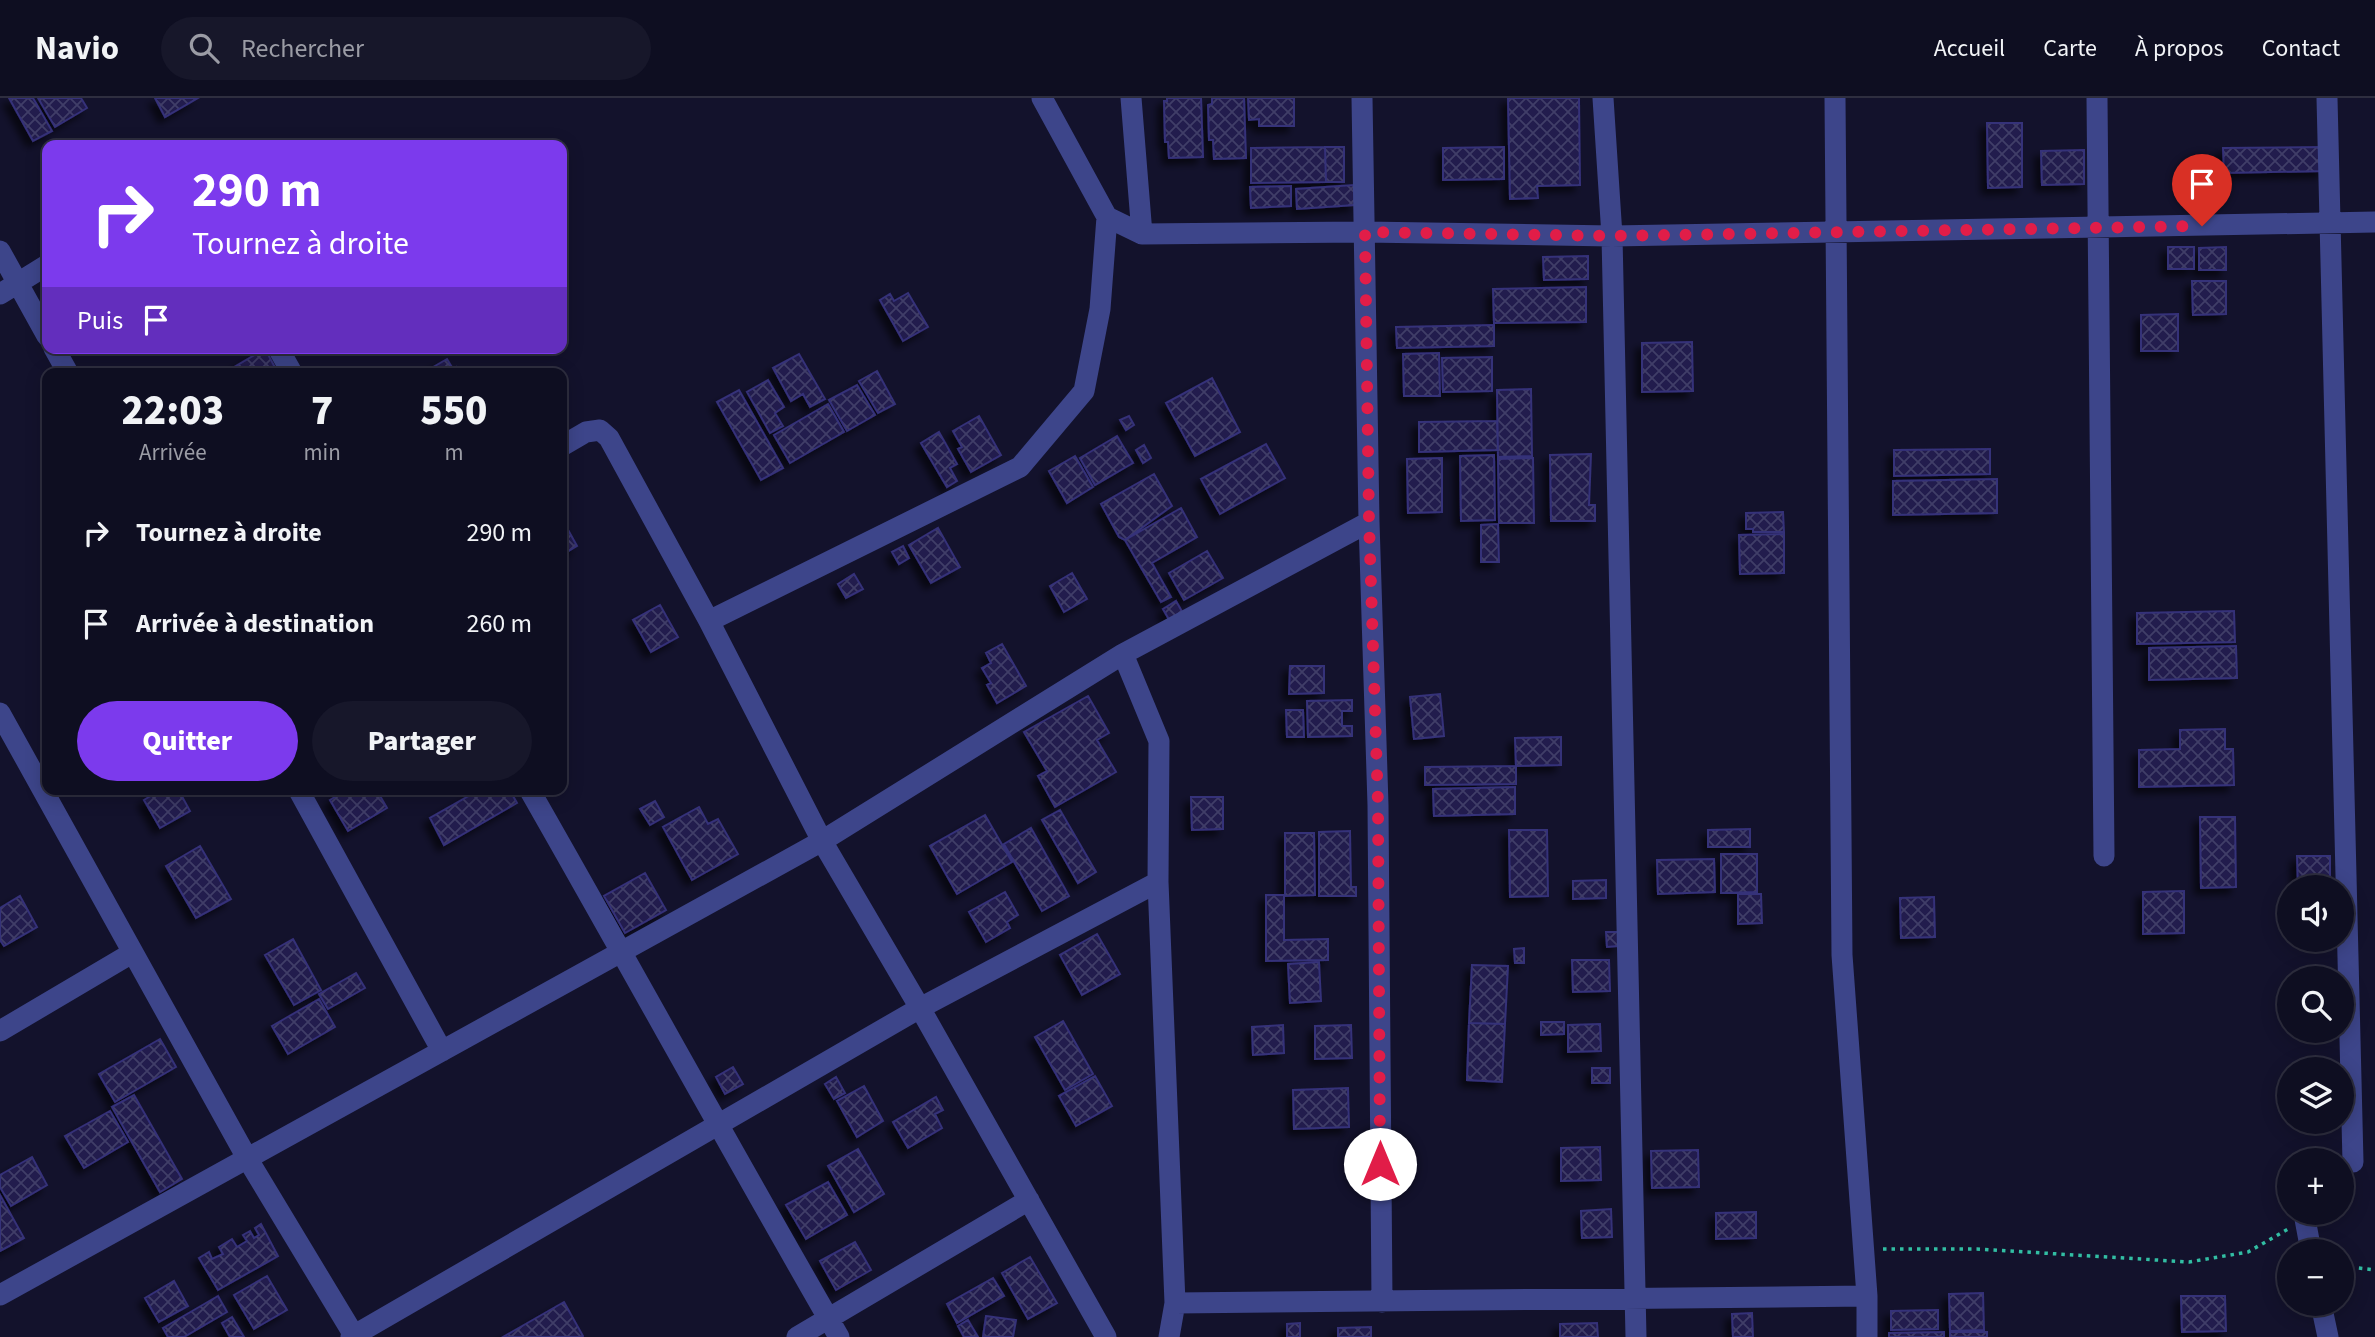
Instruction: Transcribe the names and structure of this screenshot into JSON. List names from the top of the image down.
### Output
{
  "page": {
    "header": "Navio",
    "search": "Rechercher",
    "nav": [
      "Accueil",
      "Carte",
      "À propos",
      "Contact"
    ],
    "turn": ["290 m", "Tournez à droite"],
    "then": "Puis",
    "eta": [
      "22:03",
      "Arrivée",
      "7",
      "min",
      "550",
      "m"
    ],
    "list": [
      {
        "name": "Tournez à droite",
        "value": "290 m"
      },
      {
        "name": "Arrivée à destination",
        "value": "260 m"
      }
    ],
    "buttons": ["Quitter", "Partager"],
    "map_buttons": ["+", "−"]
  }
}
